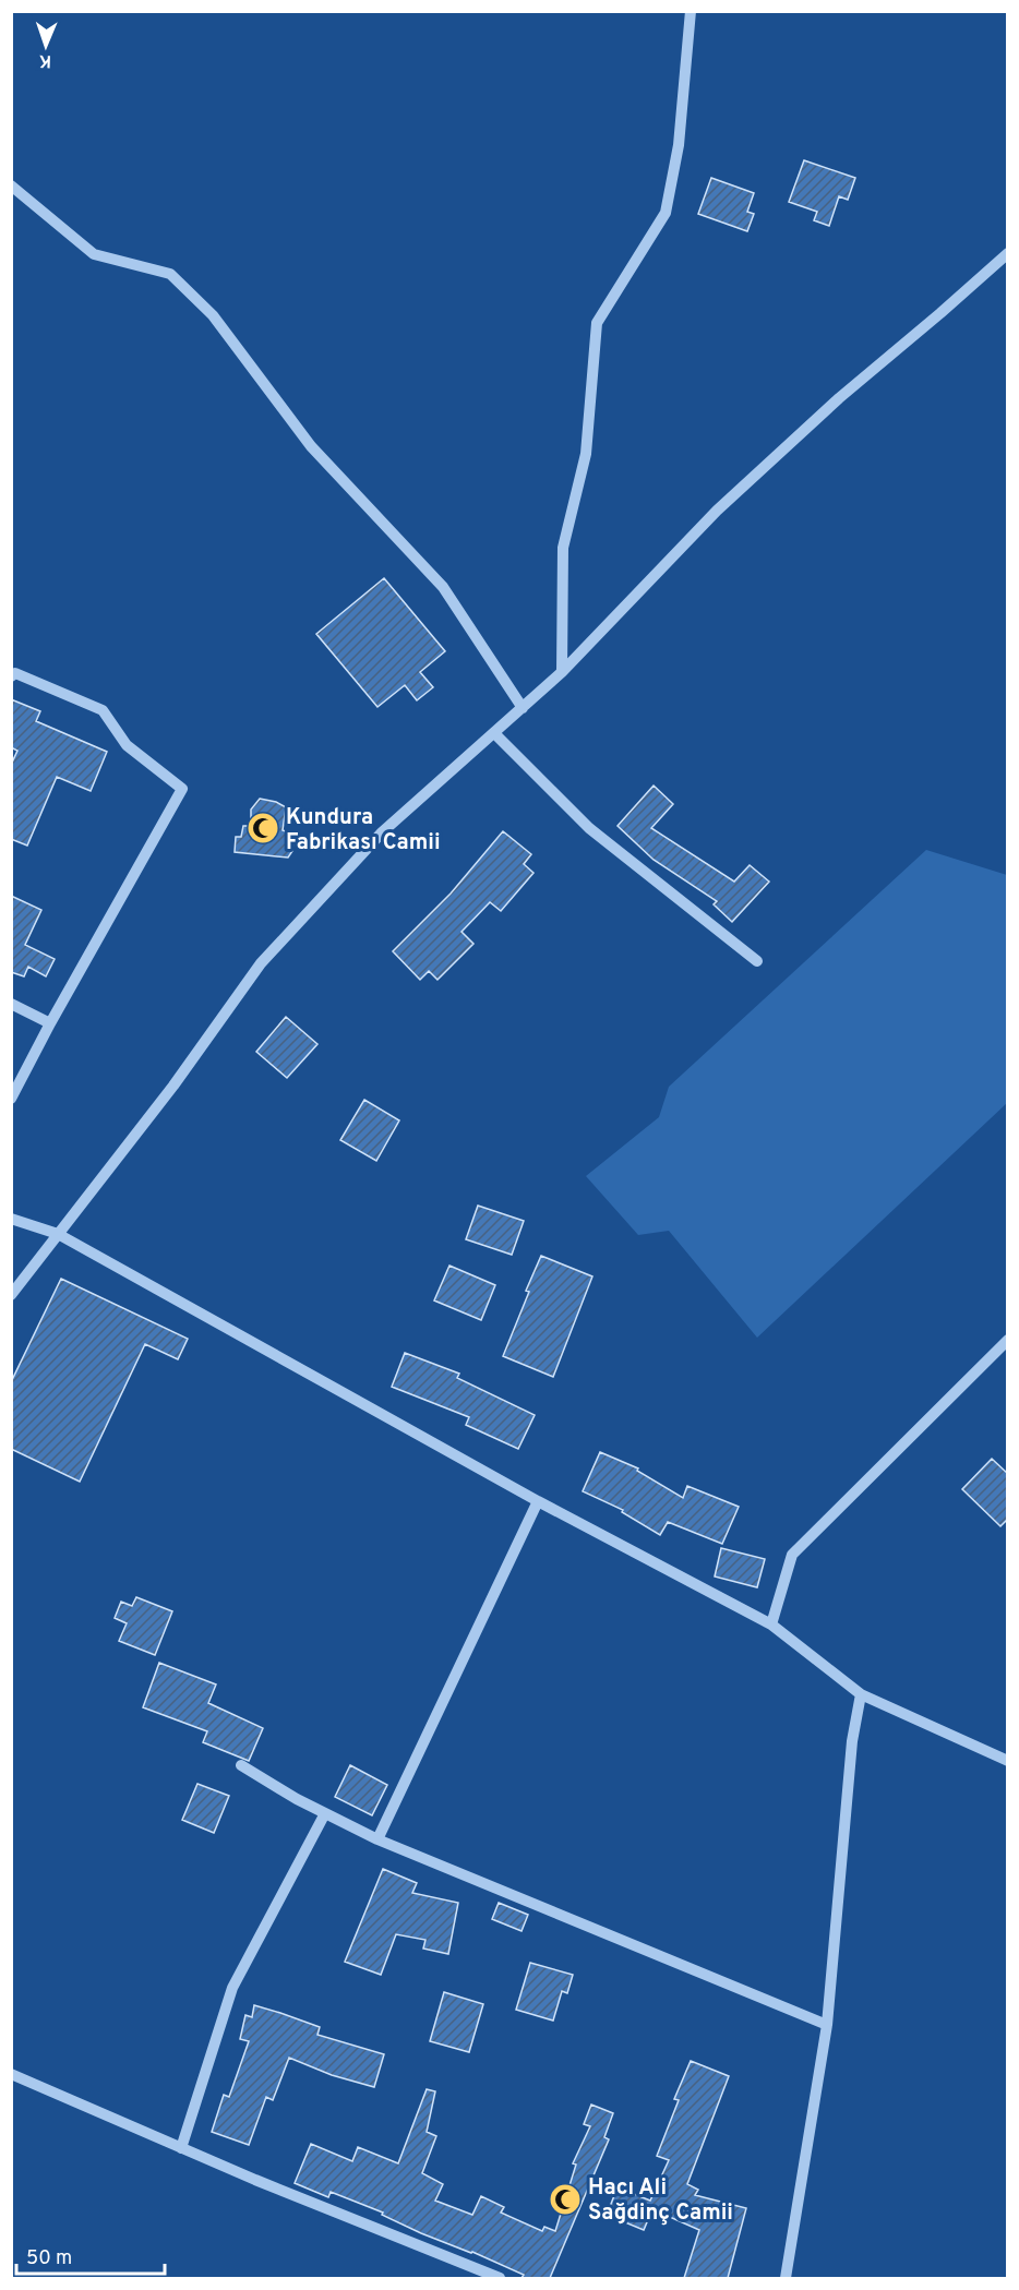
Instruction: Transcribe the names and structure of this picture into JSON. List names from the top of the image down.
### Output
{
  "places": {
    "mosque": ["Kundura Fabrikası Camii", "Hacı Ali Sağdinç Camii"]
  },
  "scale_bar": "50 m",
  "north": "bottom"
}
